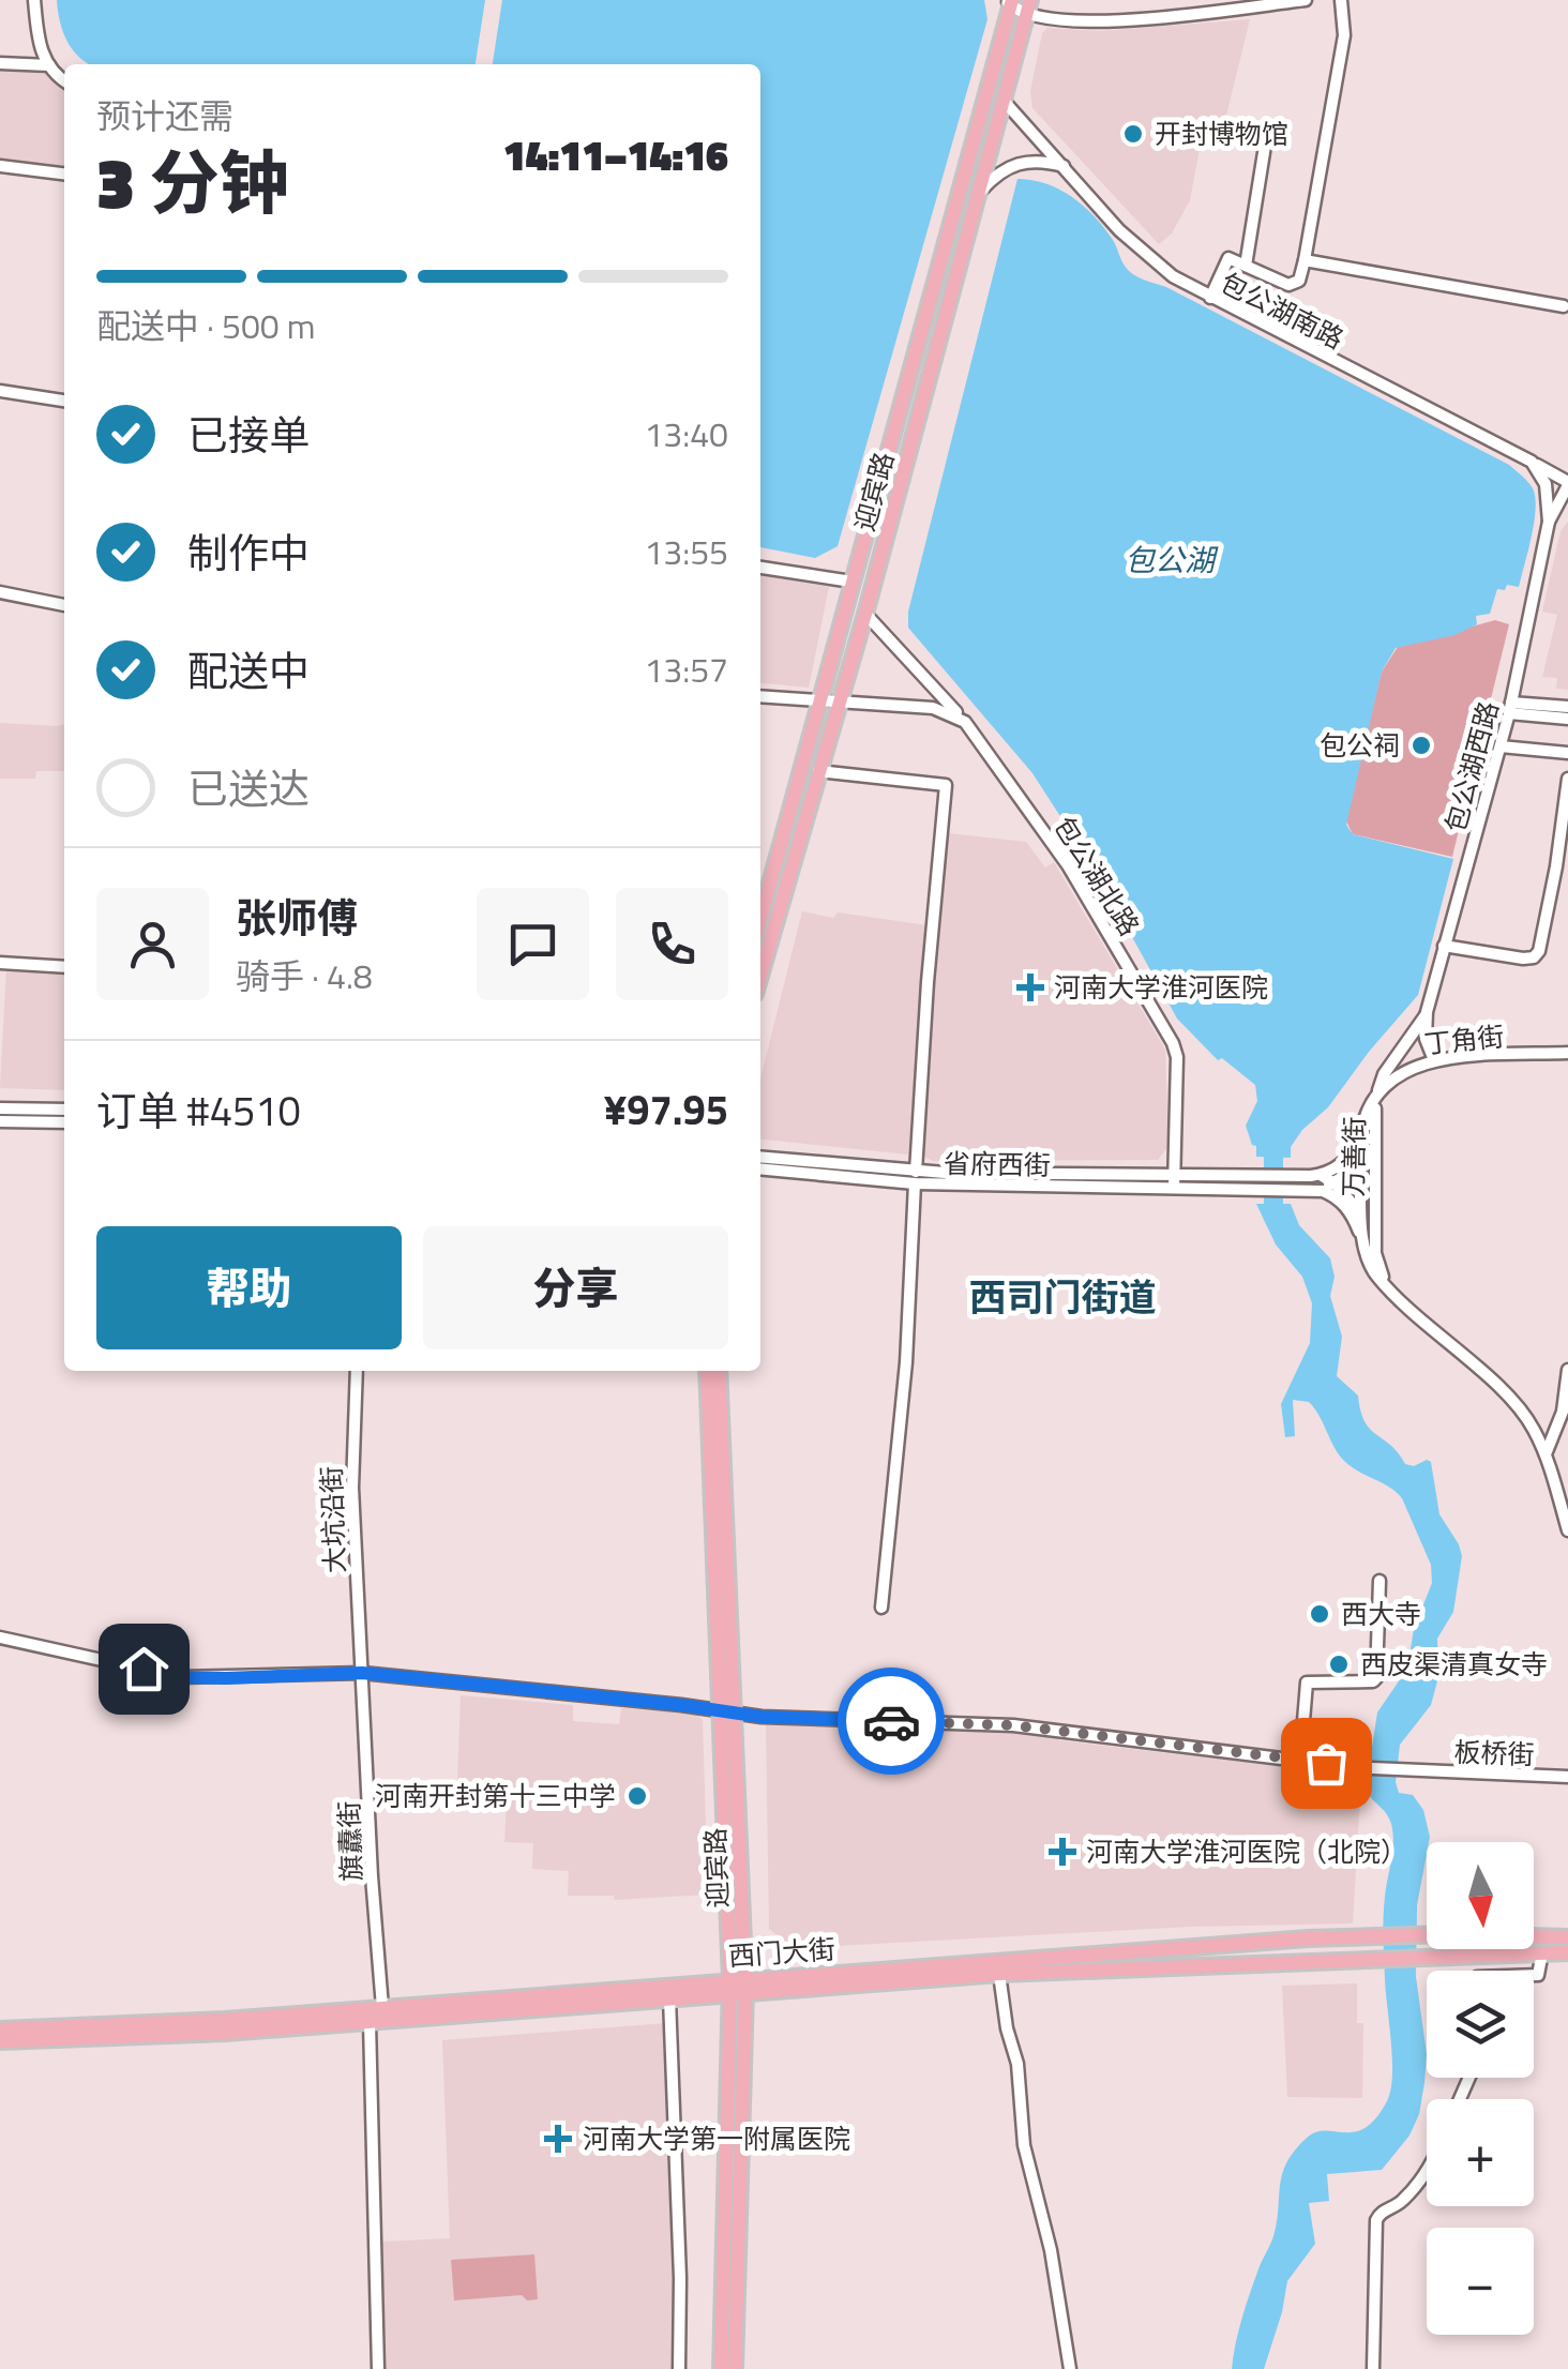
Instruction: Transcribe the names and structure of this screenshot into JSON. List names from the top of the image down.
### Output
{
  "streets": {
    "main road": ["迎宾路", "西门大街"],
    "street": [
      "包公湖南路",
      "包公湖西路",
      "包公湖北路",
      "丁角街",
      "万善街",
      "省府西街",
      "大坑沿街",
      "板桥街",
      "旗纛街"
    ]
  },
  "crossings": [
    ["包公湖南路", "迎宾路"],
    ["包公湖南路", "包公湖西路"],
    ["迎宾路", "包公湖北路"],
    ["迎宾路", "板桥街"],
    ["迎宾路", "西门大街"],
    ["包公湖西路", "丁角街"],
    ["包公湖西路", "万善街"],
    ["包公湖北路", "省府西街"],
    ["丁角街", "万善街"],
    ["大坑沿街", "板桥街"],
    ["大坑沿街", "旗纛街"],
    ["板桥街", "旗纛街"],
    ["旗纛街", "西门大街"]
  ],
  "districts": ["西司门街道"],
  "water": ["包公湖"],
  "places": {
    "other": [
      "开封博物馆",
      "包公祠",
      "西大寺",
      "西皮渠清真女寺",
      "河南开封第十三中学"
    ],
    "health": ["河南大学淮河医院", "河南大学淮河医院（北院）", "河南大学第一附属医院"]
  },
  "north": "bottom",
  "page": {
    "heading": ["3 分钟", "预计还需", "14:11–14:16"],
    "panel": [
      "张师傅",
      "骑手 · 4.8",
      "订单 #4510",
      "¥97.95"
    ],
    "bar": "配送中 · 500 m",
    "list": [
      ["已接单", "13:40"],
      ["制作中", "13:55"],
      ["配送中", "13:57"],
      "已送达"
    ],
    "buttons": ["帮助", "分享"],
    "map_buttons": ["+", "−"]
  }
}
